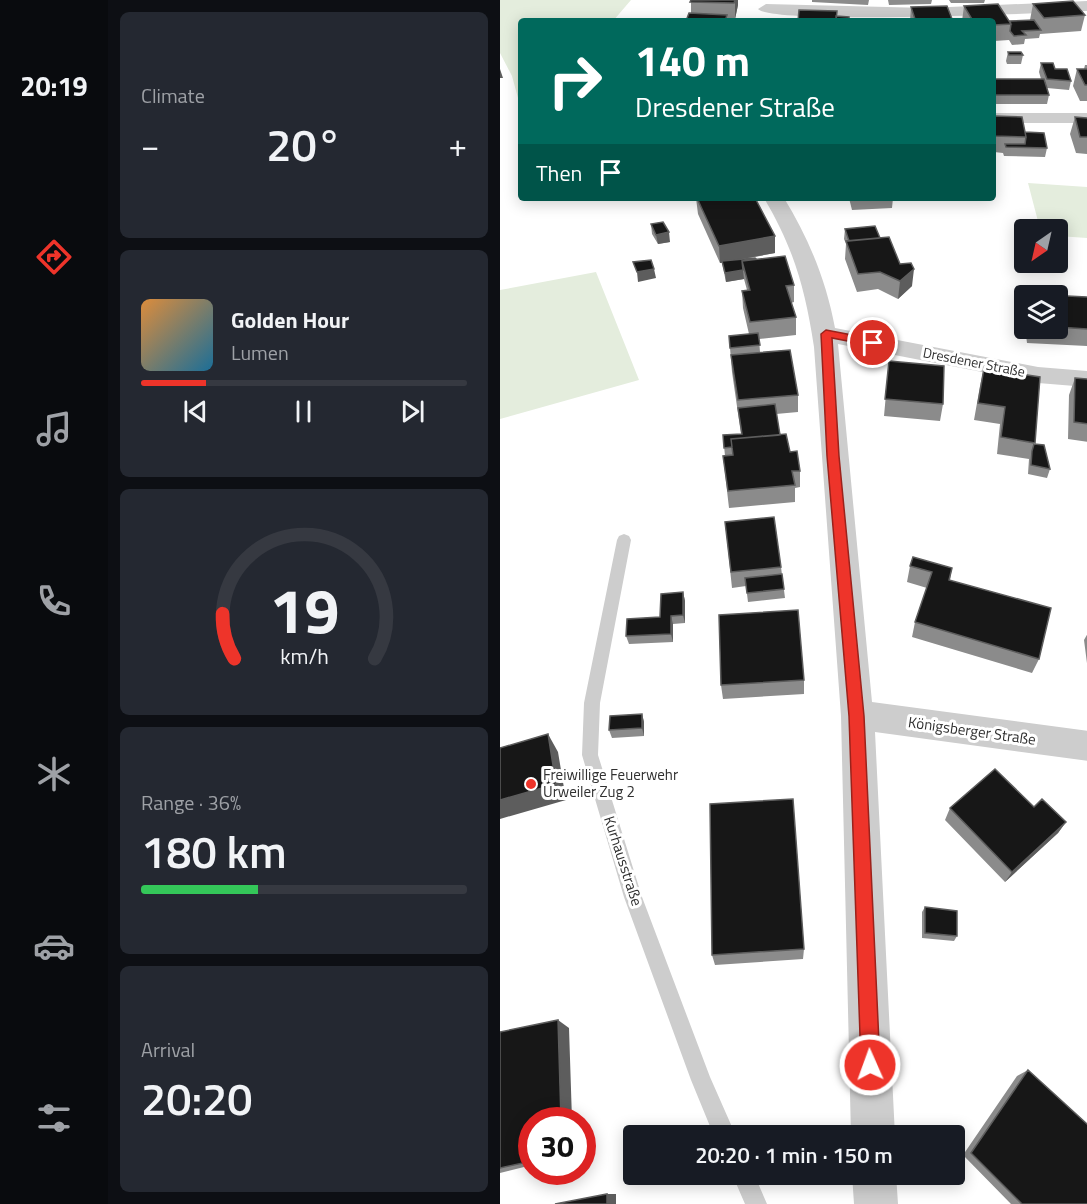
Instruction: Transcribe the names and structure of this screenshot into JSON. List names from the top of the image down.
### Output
{
  "streets": {
    "street": ["Dresdener Straße", "Königsberger Straße"],
    "lane": ["Kurhausstraße"]
  },
  "places": ["Freiwillige Feuerwehr Urweiler Zug 2"],
  "north": "bottom left",
  "page": {
    "tabs": "20:19",
    "tile": [
      "Climate",
      ["Range · 36%", "180 km"],
      ["Arrival", "20:20"]
    ],
    "turn": ["140 m", "Dresdener Straße"],
    "heat": ["−", "20°", "+"],
    "then": "Then",
    "song": ["Golden Hour", "Lumen"],
    "limit": "30",
    "trip": "20:20 · 1 min · 150 m",
    "gauge": ["19", "km/h"]
  }
}
